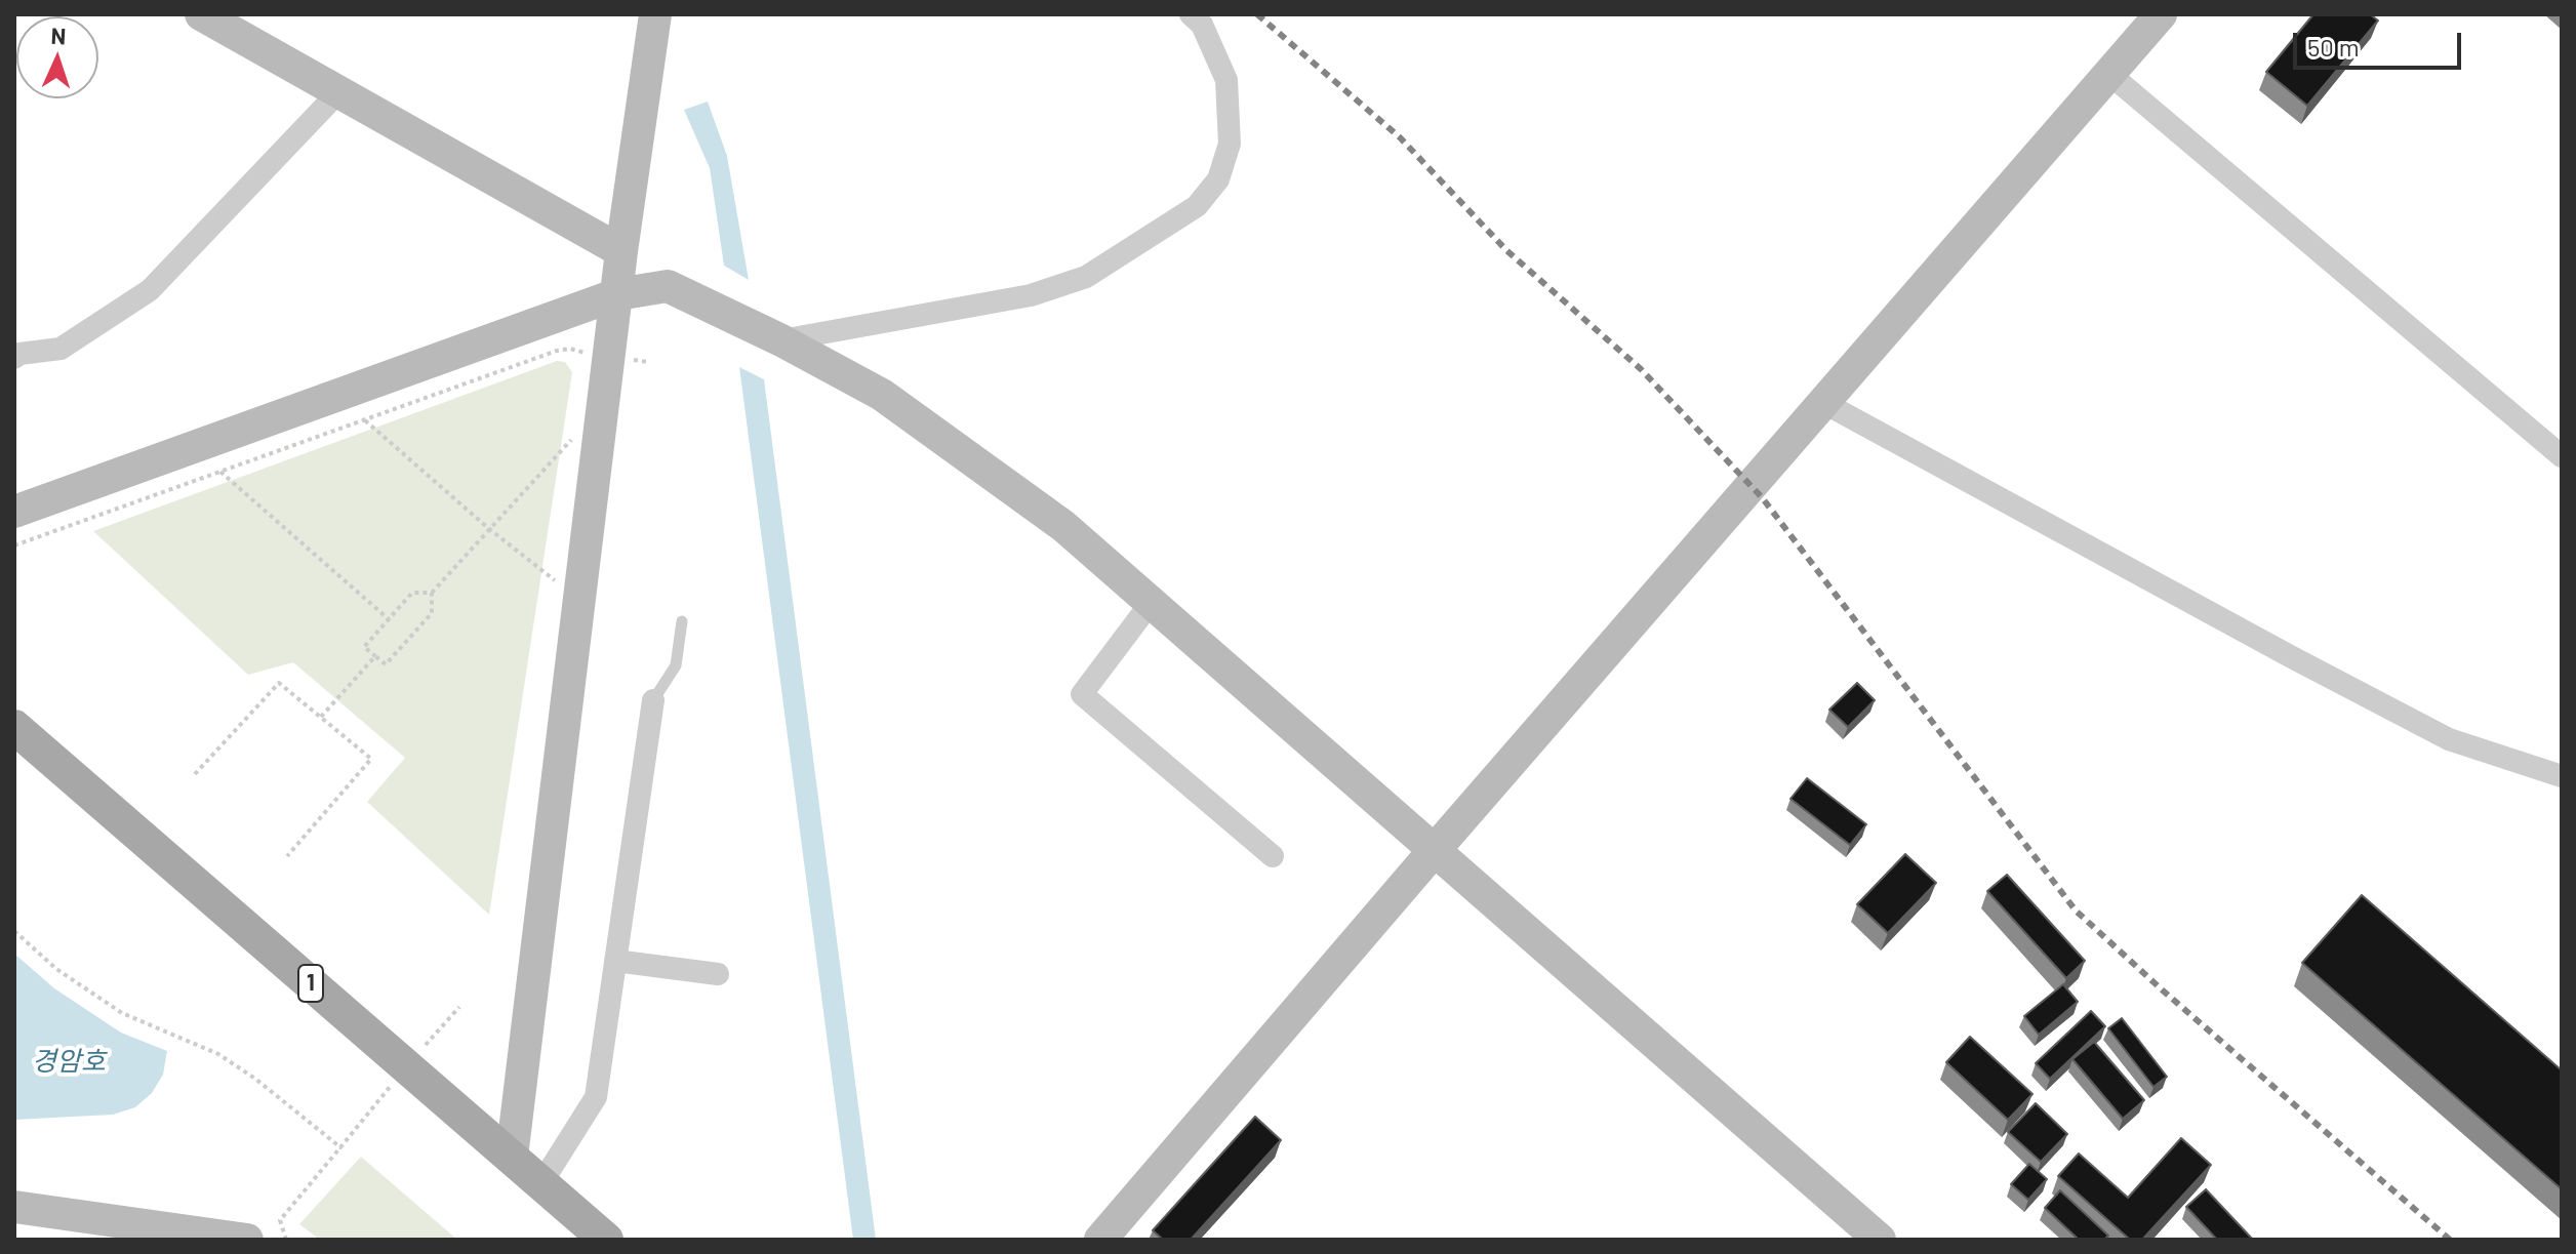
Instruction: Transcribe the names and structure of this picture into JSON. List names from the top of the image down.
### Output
{
  "streets": {
    "main road": ["1"]
  },
  "water": ["경암호"],
  "scale_bar": "50 m",
  "north": "top"
}
